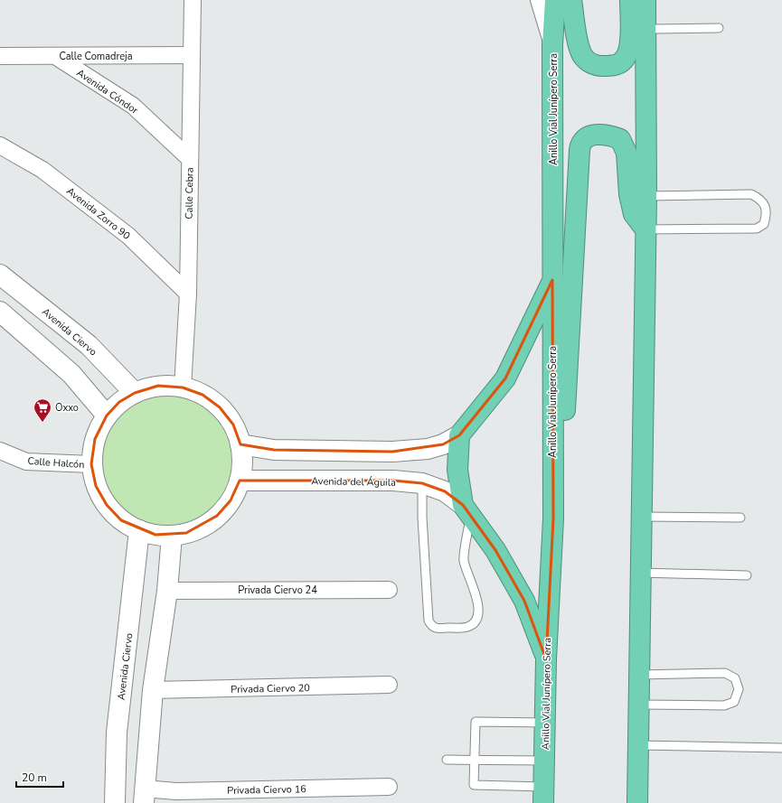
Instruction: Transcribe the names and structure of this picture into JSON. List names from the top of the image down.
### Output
{
  "streets": {
    "highway": ["Anillo Vial Junípero Serra"],
    "street": [
      "Calle Comadreja",
      "Avenida Cóndor",
      "Calle Cebra",
      "Avenida Zorro 90",
      "Avenida Ciervo",
      "Calle Halcón",
      "Avenida del Águila",
      "Privada Ciervo 24",
      "Privada Ciervo 20",
      "Privada Ciervo 16"
    ]
  },
  "crossings": [
    ["Calle Comadreja", "Avenida Cóndor"],
    ["Calle Comadreja", "Calle Cebra"],
    ["Avenida Cóndor", "Calle Cebra"],
    ["Calle Cebra", "Avenida Zorro 90"]
  ],
  "places": {
    "supermarket": ["Oxxo"]
  },
  "scale_bar": "20 m"
}
